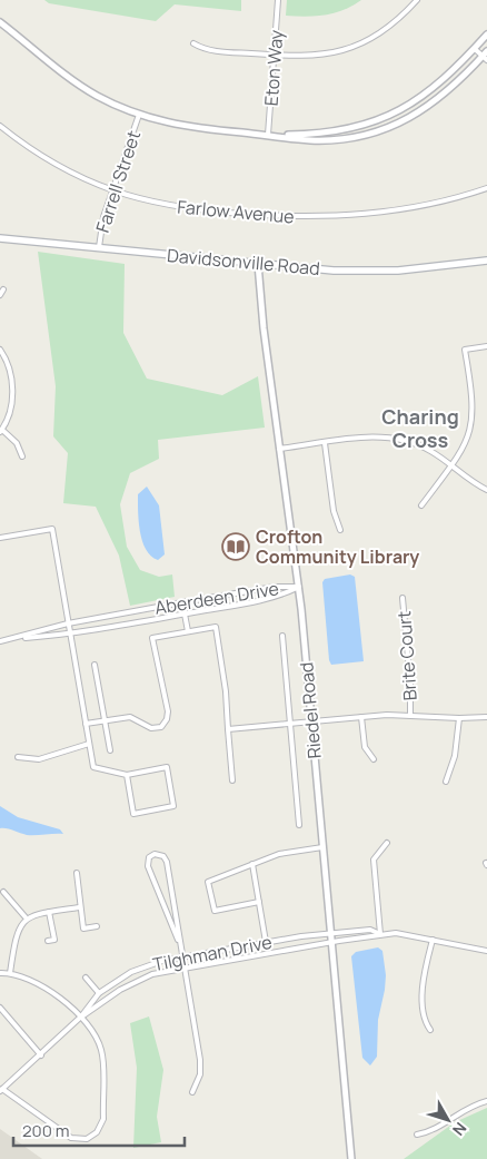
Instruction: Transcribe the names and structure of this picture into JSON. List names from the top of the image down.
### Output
{
  "streets": {
    "main road": ["Davidsonville Road"],
    "street": [
      "Eton Way",
      "Farrell Street",
      "Farlow Avenue",
      "Aberdeen Drive",
      "Brite Court",
      "Riedel Road",
      "Tilghman Drive"
    ]
  },
  "crossings": [
    ["Farrell Street", "Farlow Avenue"],
    ["Farrell Street", "Davidsonville Road"],
    ["Davidsonville Road", "Riedel Road"],
    ["Aberdeen Drive", "Riedel Road"],
    ["Riedel Road", "Tilghman Drive"]
  ],
  "districts": ["Charing Cross"],
  "places": {
    "library": ["Crofton Community Library"]
  },
  "scale_bar": "200 m",
  "north": "bottom right"
}
